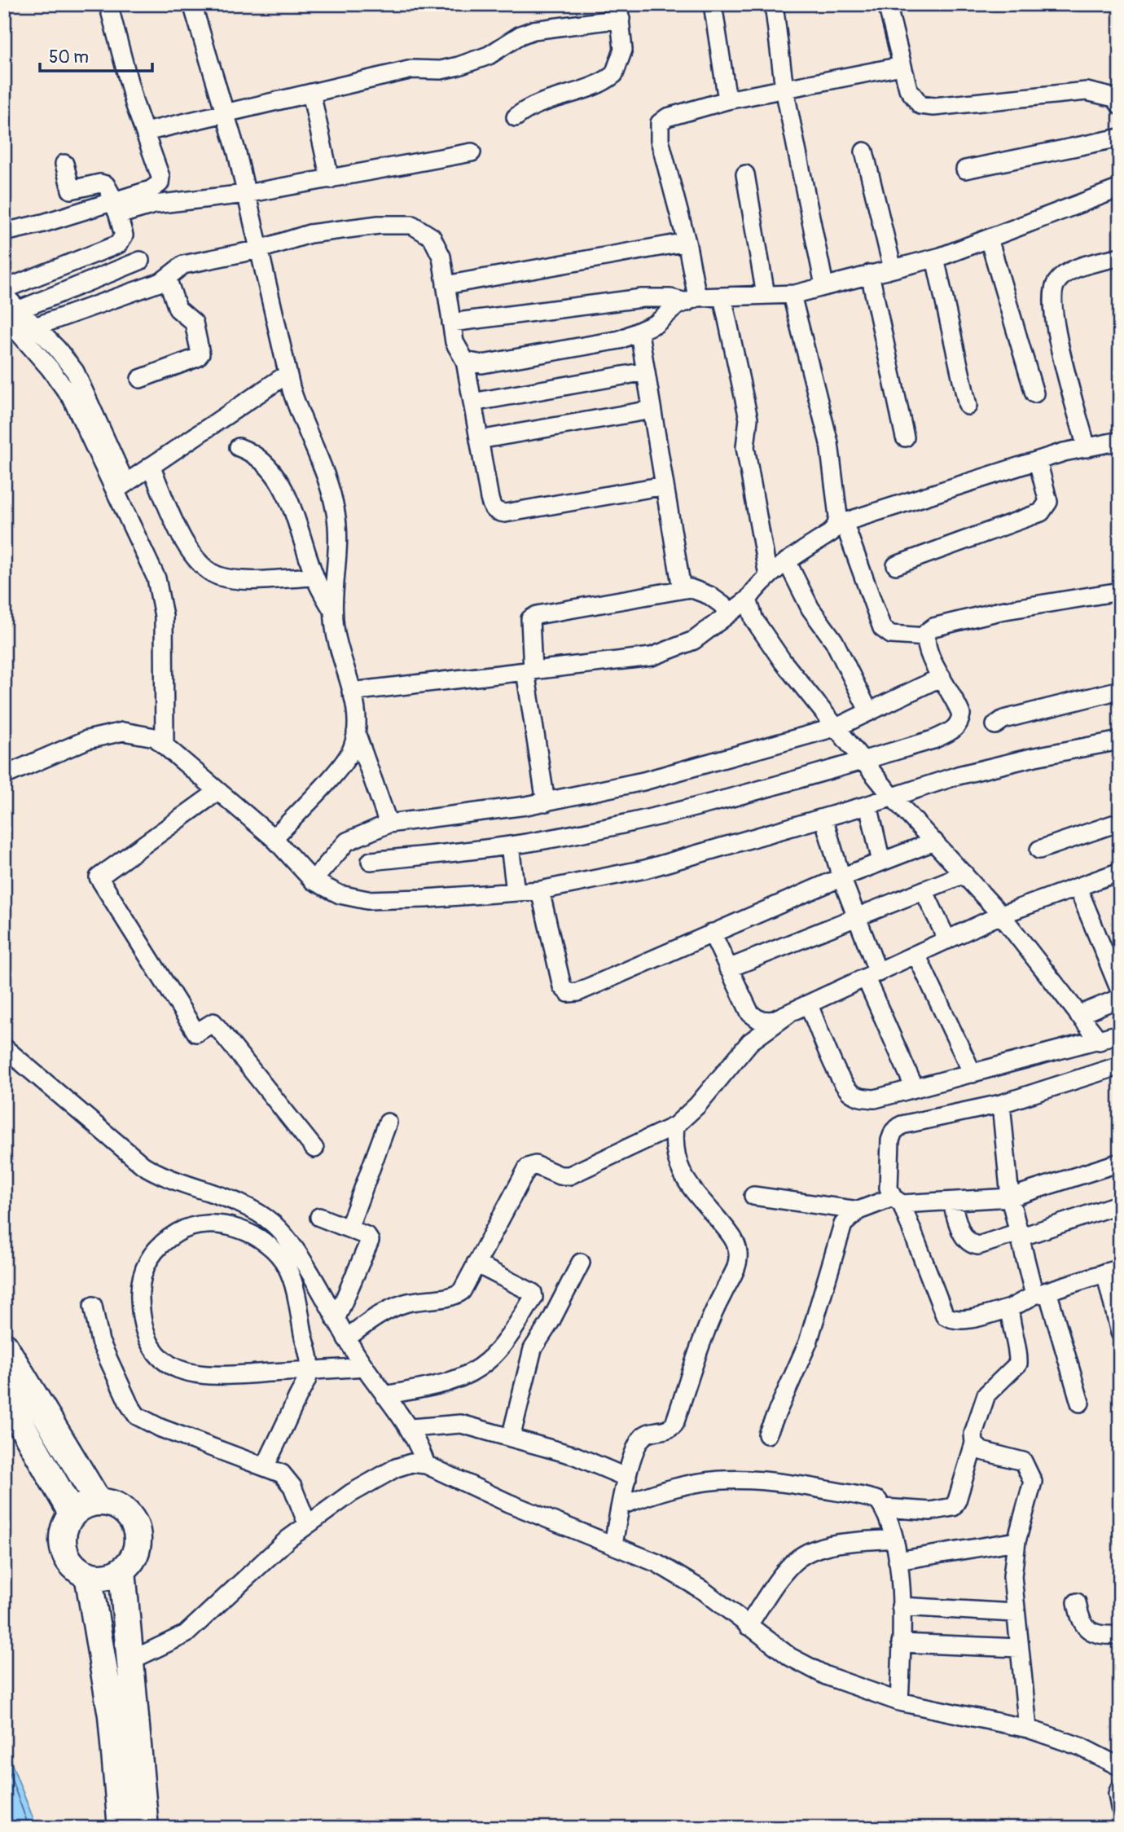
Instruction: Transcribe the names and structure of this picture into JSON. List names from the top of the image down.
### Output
{
  "scale_bar": "50 m"
}
